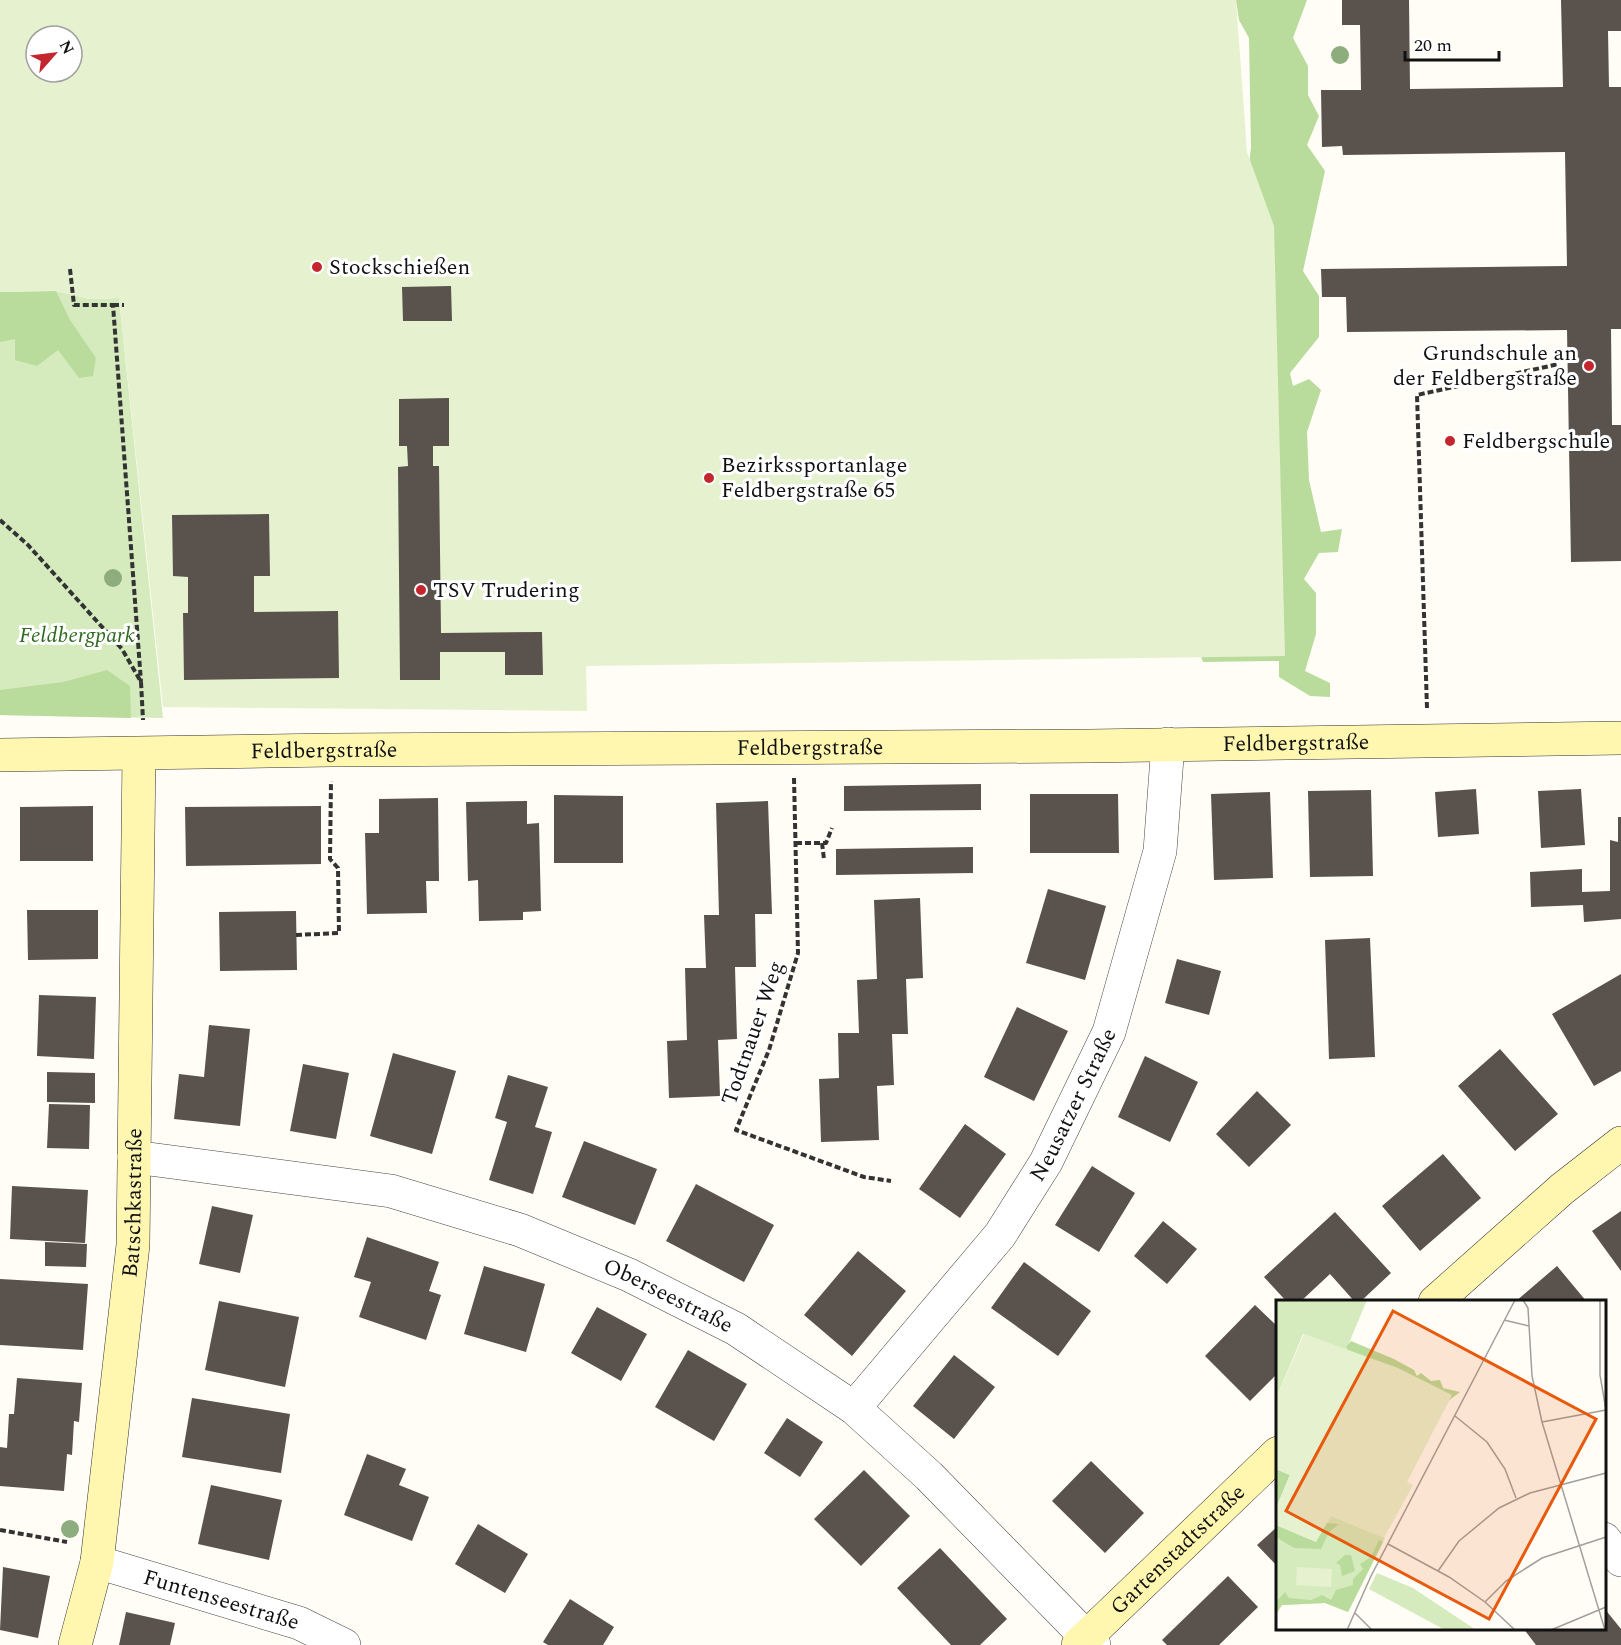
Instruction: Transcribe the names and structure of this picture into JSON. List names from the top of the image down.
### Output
{
  "streets": {
    "street": [
      "Feldbergstraße",
      "Neusatzer Straße",
      "Batschkastraße",
      "Oberseestraße",
      "Gartenstadtstraße",
      "Funtenseestraße"
    ],
    "path": ["Todtnauer Weg"]
  },
  "crossings": [
    ["Feldbergstraße", "Todtnauer Weg"],
    ["Feldbergstraße", "Neusatzer Straße"],
    ["Feldbergstraße", "Batschkastraße"],
    ["Neusatzer Straße", "Oberseestraße"],
    ["Batschkastraße", "Oberseestraße"],
    ["Batschkastraße", "Funtenseestraße"],
    ["Oberseestraße", "Gartenstadtstraße"]
  ],
  "parks": ["Feldbergpark"],
  "places": [
    "Stockschießen",
    "Grundschule an der Feldbergstraße",
    "Feldbergschule",
    "Bezirkssportanlage Feldbergstraße 65",
    "TSV Trudering"
  ],
  "scale_bar": "20 m",
  "north": "top right"
}
